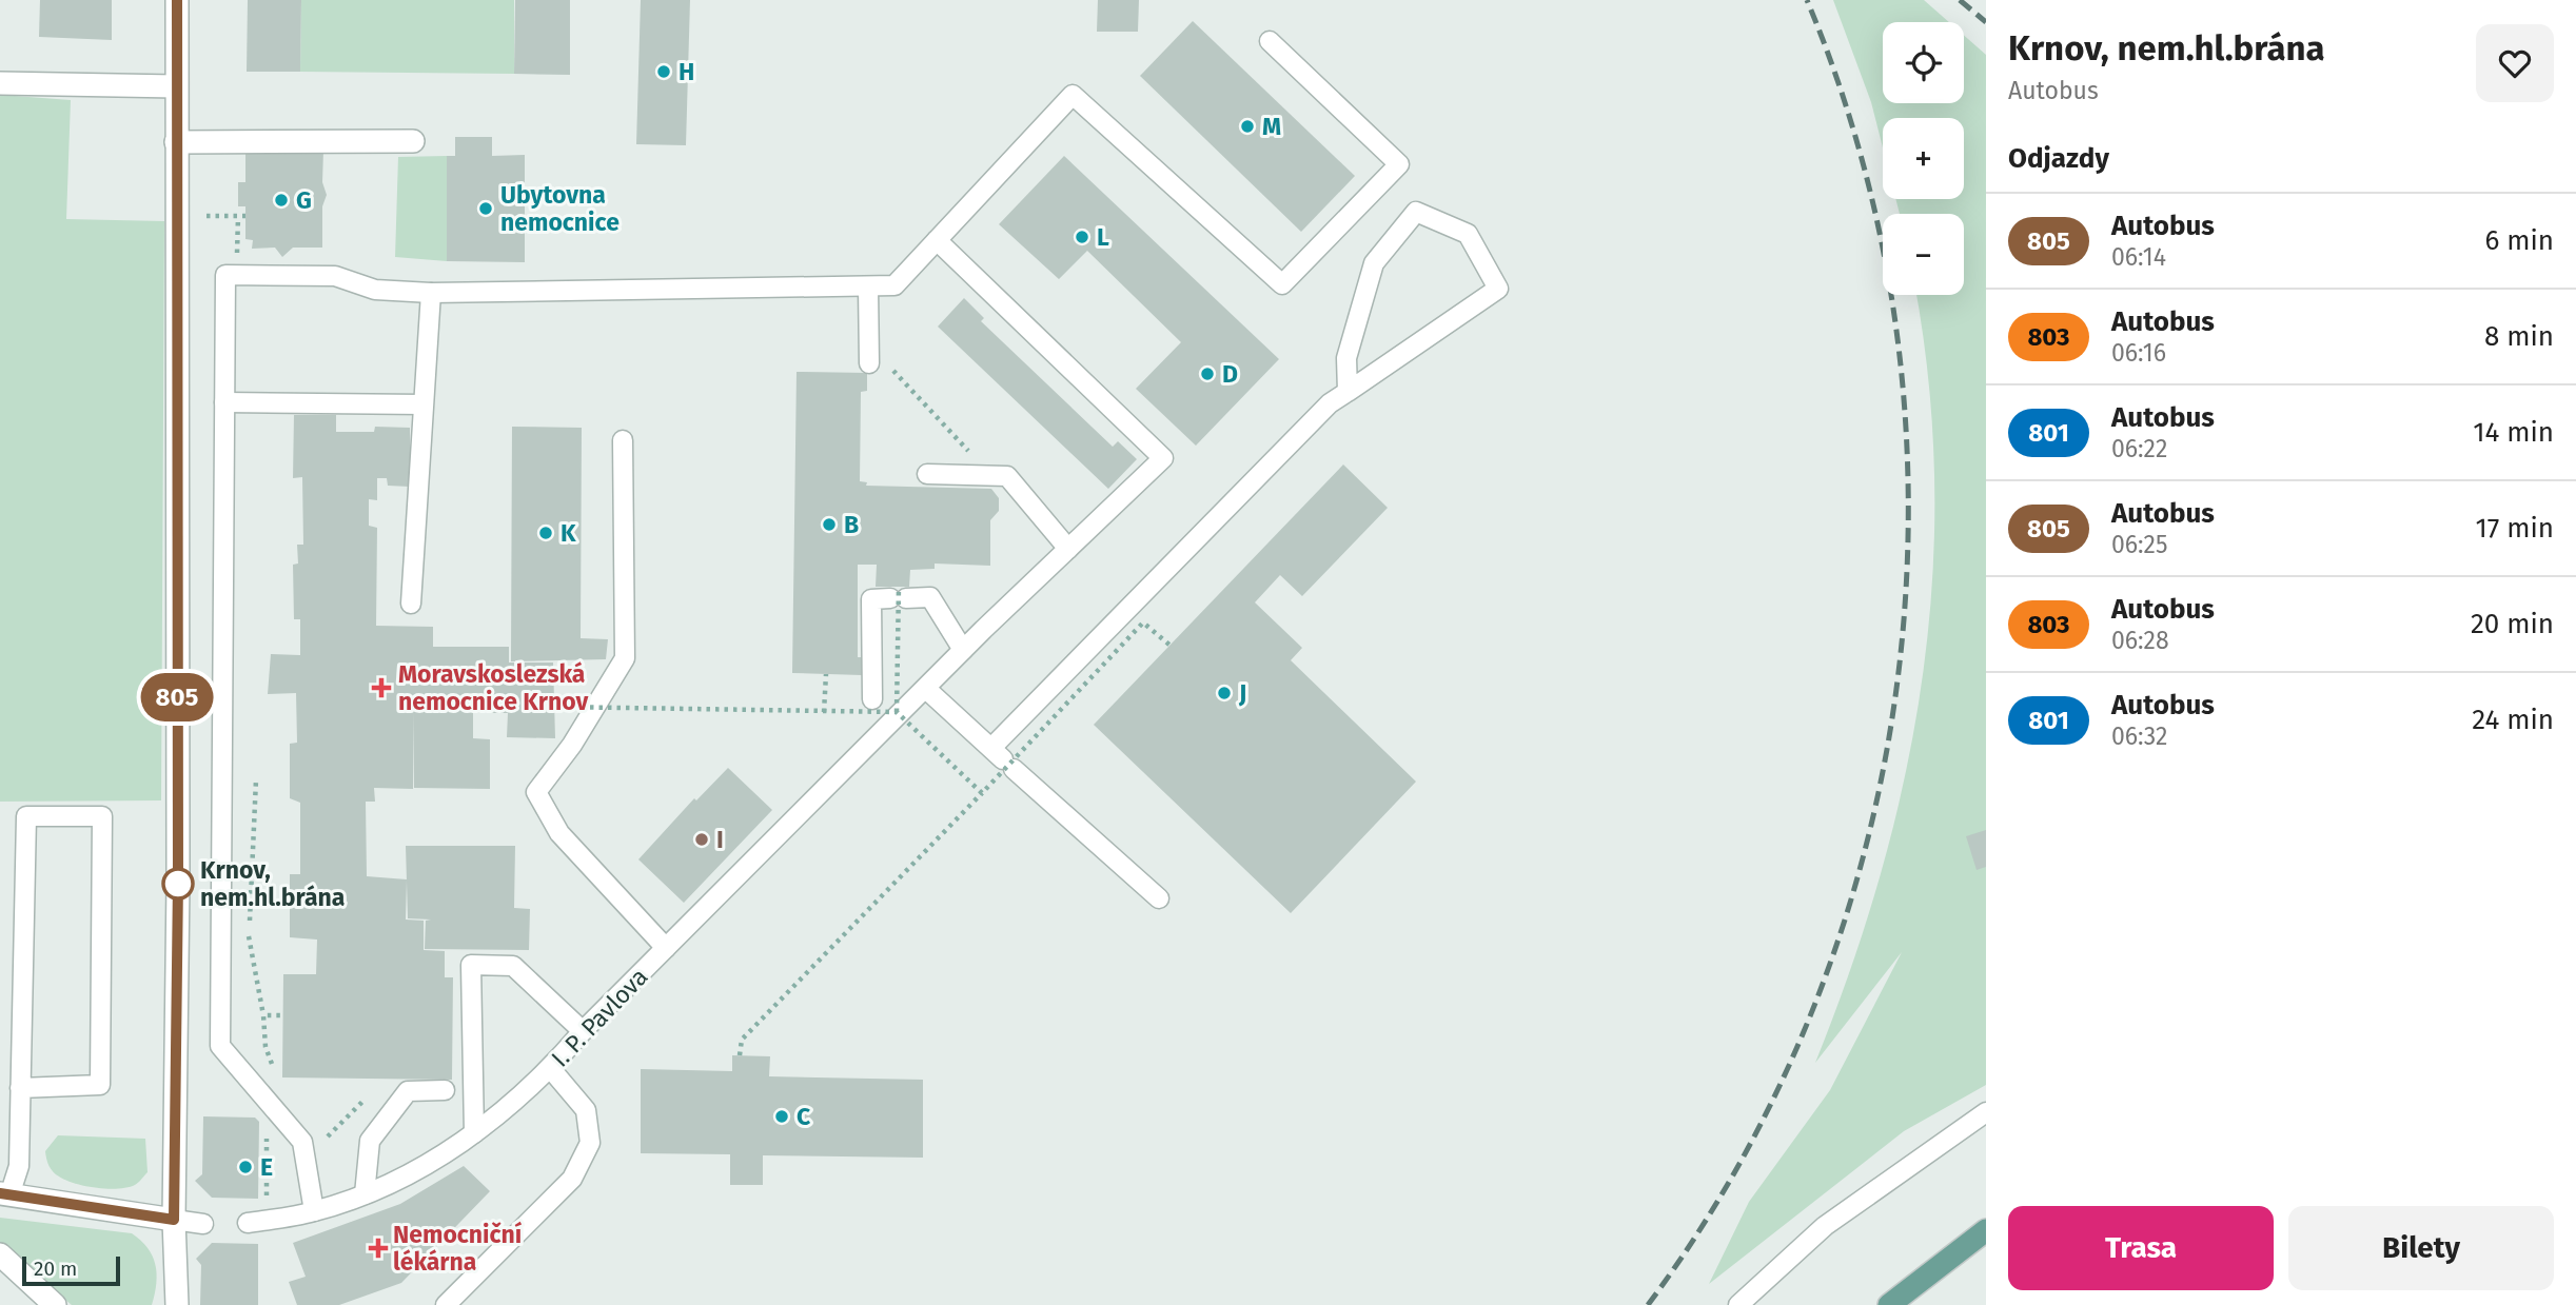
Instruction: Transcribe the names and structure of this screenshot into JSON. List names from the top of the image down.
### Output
{
  "streets": {
    "lane": ["I. P. Pavlova"]
  },
  "places": {
    "other": [
      "H",
      "M",
      "G",
      "Ubytovna nemocnice",
      "L",
      "D",
      "B",
      "K",
      "J",
      "I",
      "Krnov, nem.hl.brána",
      "C",
      "E"
    ],
    "health": ["Moravskoslezská nemocnice Krnov", "Nemocniční lékárna"]
  },
  "lines": ["bus line 805"],
  "scale_bar": "20 m",
  "page": {
    "on_map": "805",
    "heading": [
      ["Krnov, nem.hl.brána", "Autobus"],
      "Odjazdy"
    ],
    "map_buttons": ["+", "−"],
    "list": [
      {
        "mark": "805",
        "name": "Autobus",
        "note": "06:14",
        "value": "6 min"
      },
      {
        "mark": "803",
        "name": "Autobus",
        "note": "06:16",
        "value": "8 min"
      },
      {
        "mark": "801",
        "name": "Autobus",
        "note": "06:22",
        "value": "14 min"
      },
      {
        "mark": "805",
        "name": "Autobus",
        "note": "06:25",
        "value": "17 min"
      },
      {
        "mark": "803",
        "name": "Autobus",
        "note": "06:28",
        "value": "20 min"
      },
      {
        "mark": "801",
        "name": "Autobus",
        "note": "06:32",
        "value": "24 min"
      }
    ],
    "buttons": ["Trasa", "Bilety"],
    "scale": "20 m"
  }
}
